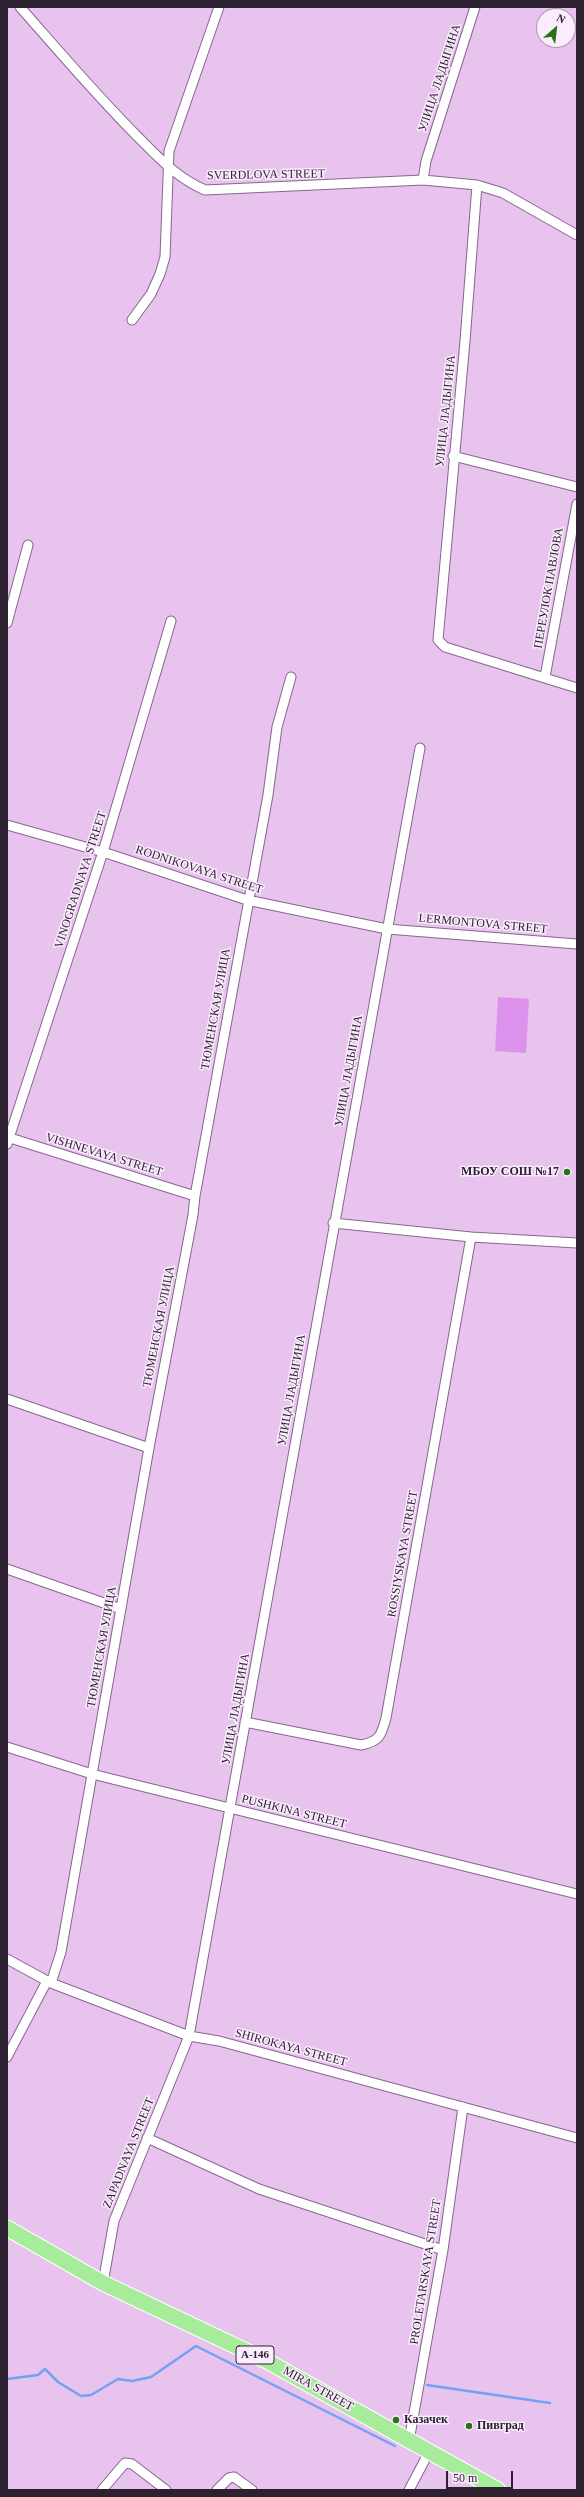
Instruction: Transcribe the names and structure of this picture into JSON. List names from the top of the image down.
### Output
{
  "streets": {
    "highway": ["А-146", "MIRA STREET"],
    "street": [
      "УЛИЦА ЛАДЫГИНА",
      "SVERDLOVA STREET",
      "ПЕРЕУЛОК ПАВЛОВА",
      "RODNIKOVAYA STREET",
      "VINOGRADNAYA STREET",
      "LERMONTOVA STREET",
      "ТЮМЕНСКАЯ УЛИЦА",
      "VISHNEVAYA STREET",
      "ROSSIYSKAYA STREET",
      "PUSHKINA STREET",
      "SHIROKAYA STREET",
      "ZAPADNAYA STREET",
      "PROLETARSKAYA STREET"
    ]
  },
  "crossings": [
    ["УЛИЦА ЛАДЫГИНА", "SVERDLOVA STREET"],
    ["УЛИЦА ЛАДЫГИНА", "ПЕРЕУЛОК ПАВЛОВА"],
    ["УЛИЦА ЛАДЫГИНА", "RODNIKOVAYA STREET"],
    ["УЛИЦА ЛАДЫГИНА", "LERMONTOVA STREET"],
    ["УЛИЦА ЛАДЫГИНА", "ROSSIYSKAYA STREET"],
    ["УЛИЦА ЛАДЫГИНА", "PUSHKINA STREET"],
    ["УЛИЦА ЛАДЫГИНА", "SHIROKAYA STREET"],
    ["УЛИЦА ЛАДЫГИНА", "ZAPADNAYA STREET"],
    ["RODNIKOVAYA STREET", "VINOGRADNAYA STREET"],
    ["RODNIKOVAYA STREET", "LERMONTOVA STREET"],
    ["RODNIKOVAYA STREET", "ТЮМЕНСКАЯ УЛИЦА"],
    ["VINOGRADNAYA STREET", "VISHNEVAYA STREET"],
    ["ТЮМЕНСКАЯ УЛИЦА", "VISHNEVAYA STREET"],
    ["ТЮМЕНСКАЯ УЛИЦА", "PUSHKINA STREET"],
    ["ТЮМЕНСКАЯ УЛИЦА", "SHIROKAYA STREET"],
    ["SHIROKAYA STREET", "ZAPADNAYA STREET"],
    ["SHIROKAYA STREET", "PROLETARSKAYA STREET"],
    ["ZAPADNAYA STREET", "MIRA STREET"],
    ["PROLETARSKAYA STREET", "MIRA STREET"]
  ],
  "places": ["МБОУ СОШ №17", "Казачек", "Пивград"],
  "scale_bar": "50 m",
  "north": "top right"
}
